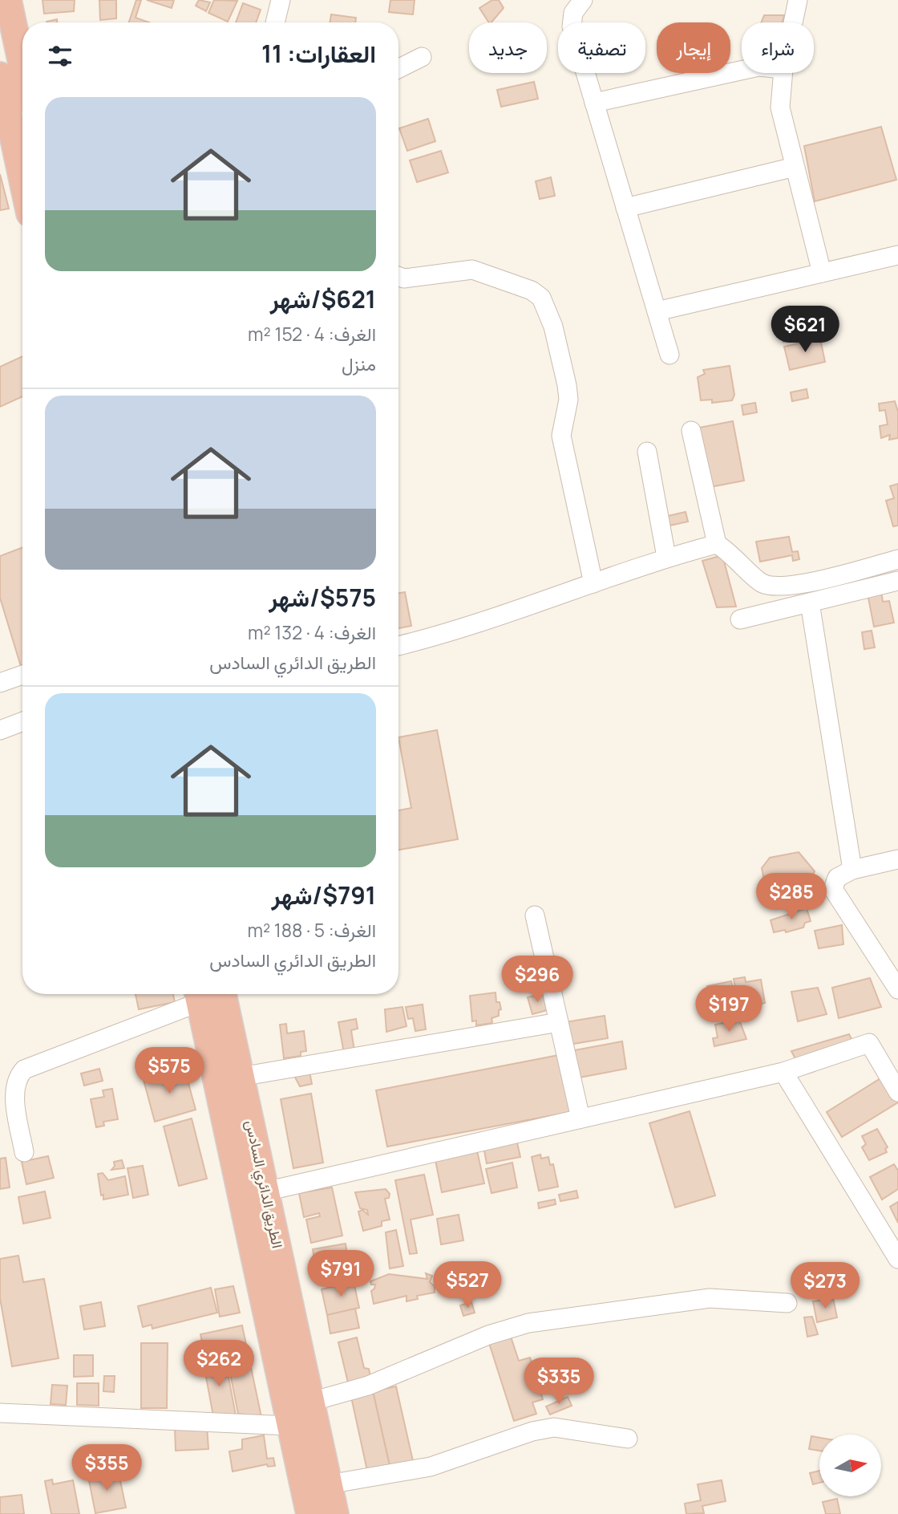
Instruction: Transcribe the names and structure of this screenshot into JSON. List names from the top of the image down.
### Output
{
  "streets": {
    "highway": ["الطريق الدائري السادس"]
  },
  "north": "right",
  "page": {
    "chip": [
      "شراء",
      "إيجار",
      "تصفية",
      "جديد"
    ],
    "heading": "العقارات: 11",
    "list": [
      {
        "name": "$621/شهر",
        "note": "الغرف: 4 · 152 m² · منزل"
      },
      {
        "name": "$575/شهر",
        "note": "الغرف: 4 · 132 m² · الطريق الدائري السادس"
      },
      {
        "name": "$791/شهر",
        "note": "الغرف: 5 · 188 m² · الطريق الدائري السادس"
      }
    ],
    "price": [
      "$621",
      "$285",
      "$296",
      "$197",
      "$575",
      "$791",
      "$527",
      "$273",
      "$262",
      "$335",
      "$355"
    ]
  }
}
